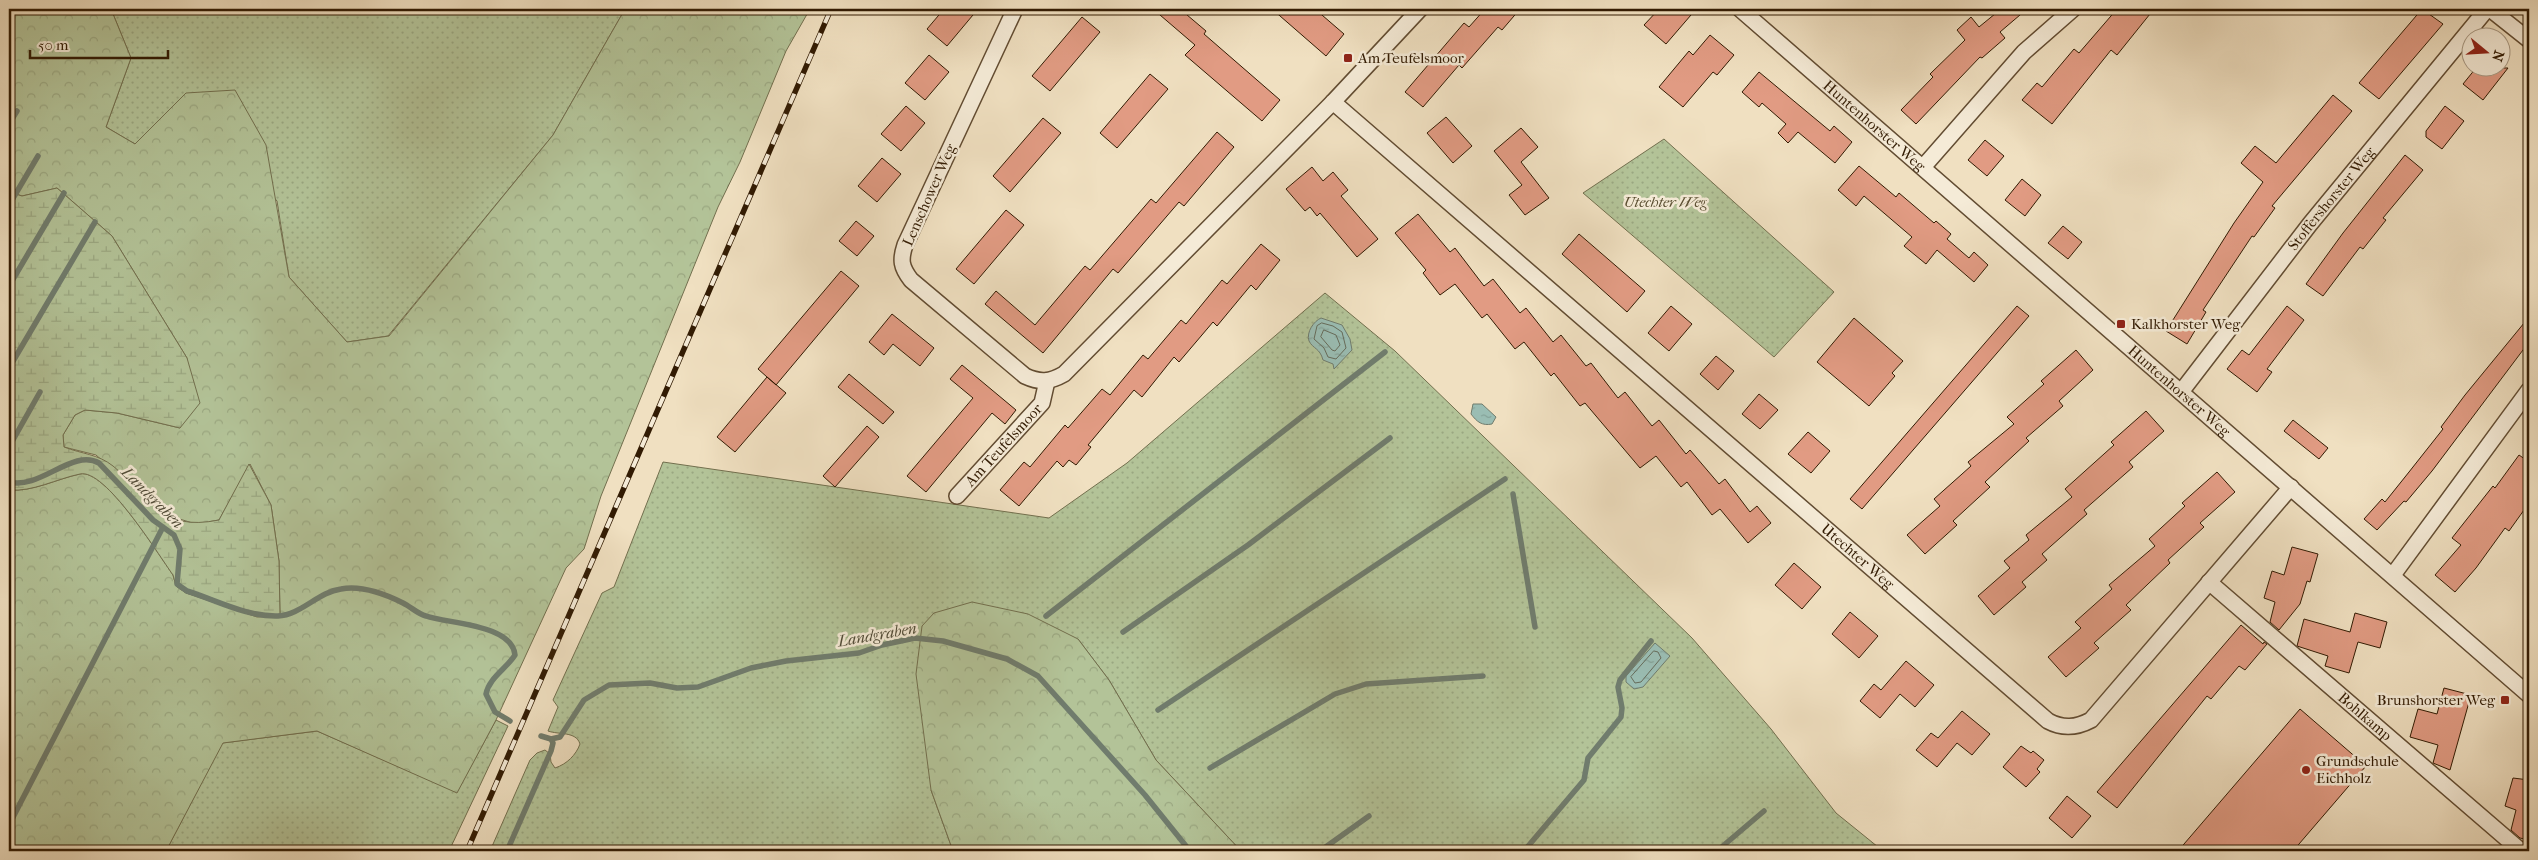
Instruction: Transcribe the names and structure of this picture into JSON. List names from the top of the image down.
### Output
{
  "streets": {
    "street": [
      "Huntenhorster Weg",
      "Lenschower Weg",
      "Stoffershorster Weg",
      "Am Teufelsmoor",
      "Utechter Weg",
      "Bohlkamp"
    ]
  },
  "crossings": [
    ["Huntenhorster Weg", "Stoffershorster Weg"],
    ["Huntenhorster Weg", "Utechter Weg"],
    ["Lenschower Weg", "Am Teufelsmoor"],
    ["Utechter Weg", "Bohlkamp"]
  ],
  "water": ["Landgraben"],
  "parks": ["Utechter Weg"],
  "places": {
    "transit": ["Am Teufelsmoor", "Kalkhorster Weg", "Brunshorster Weg"],
    "other": ["Grundschule Eichholz"]
  },
  "scale_bar": "50 m",
  "north": "right"
}
